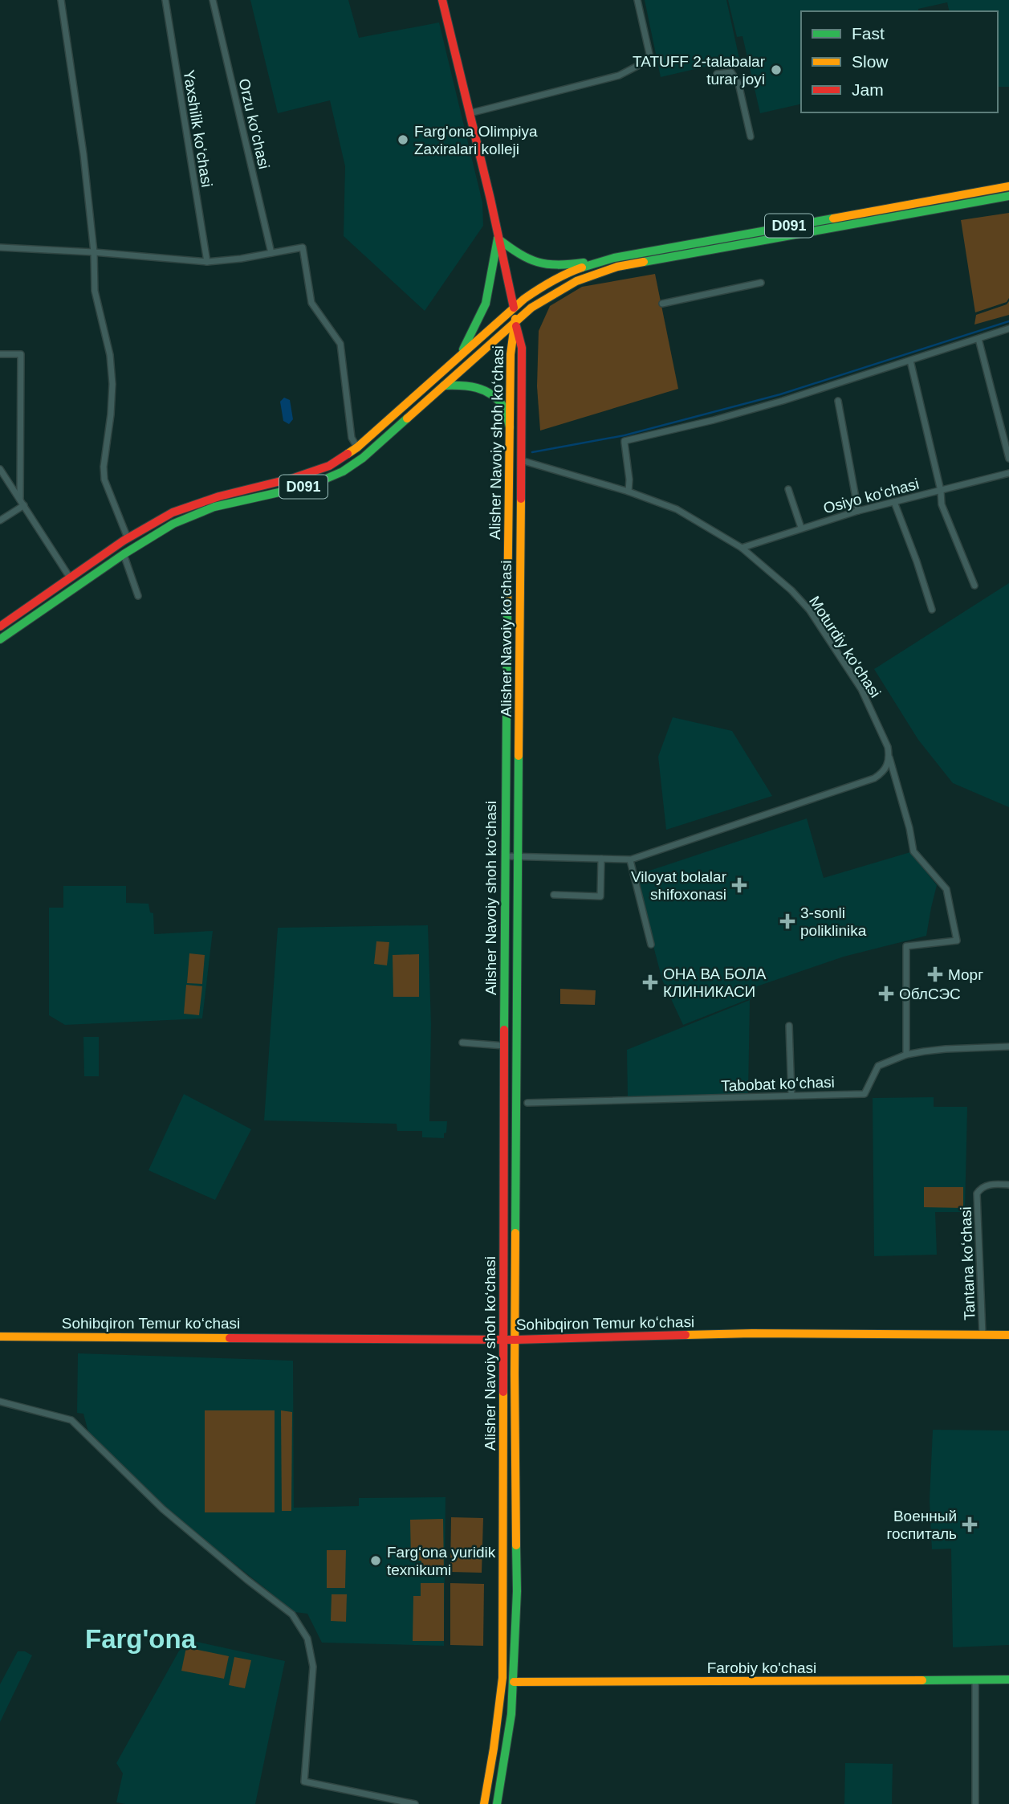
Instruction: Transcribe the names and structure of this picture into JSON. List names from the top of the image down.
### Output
{
  "streets": {
    "main road": [
      "D091",
      "Alisher Navoiy shoh koʻchasi",
      "Alisher Navoiy ko'chasi",
      "Sohibqiron Temur koʻchasi",
      "Farobiy ko'chasi"
    ],
    "street": [
      "Orzu koʻchasi",
      "Yaxshilik koʻchasi",
      "Osiyo koʻchasi",
      "Moturdiy ko'chasi",
      "Tabobat koʻchasi",
      "Tantana koʻchasi"
    ]
  },
  "crossings": [
    ["D091", "Alisher Navoiy shoh koʻchasi"],
    ["D091", "Alisher Navoiy ko'chasi"],
    ["Alisher Navoiy shoh koʻchasi", "Alisher Navoiy ko'chasi"],
    ["Alisher Navoiy shoh koʻchasi", "Sohibqiron Temur koʻchasi"],
    ["Alisher Navoiy shoh koʻchasi", "Farobiy ko'chasi"],
    ["Osiyo koʻchasi", "Moturdiy ko'chasi"],
    ["Alisher Navoiy ko'chasi", "Moturdiy ko'chasi"],
    ["Moturdiy ko'chasi", "Tabobat koʻchasi"],
    ["Tantana koʻchasi", "Sohibqiron Temur koʻchasi"]
  ],
  "districts": ["Farg'ona"],
  "places": {
    "other": ["TATUFF 2-talabalar turar joyi", "Farg'ona Olimpiya Zaxiralari kolleji", "Farg‘ona yuridik texnikumi"],
    "health": [
      "Viloyat bolalar shifoxonasi",
      "3-sonli poliklinika",
      "Морг",
      "ОНА ВА БОЛА КЛИНИКАСИ",
      "ОблСЭС",
      "Военный госпиталь"
    ]
  },
  "legend": ["Fast", "Slow", "Jam"]
}
